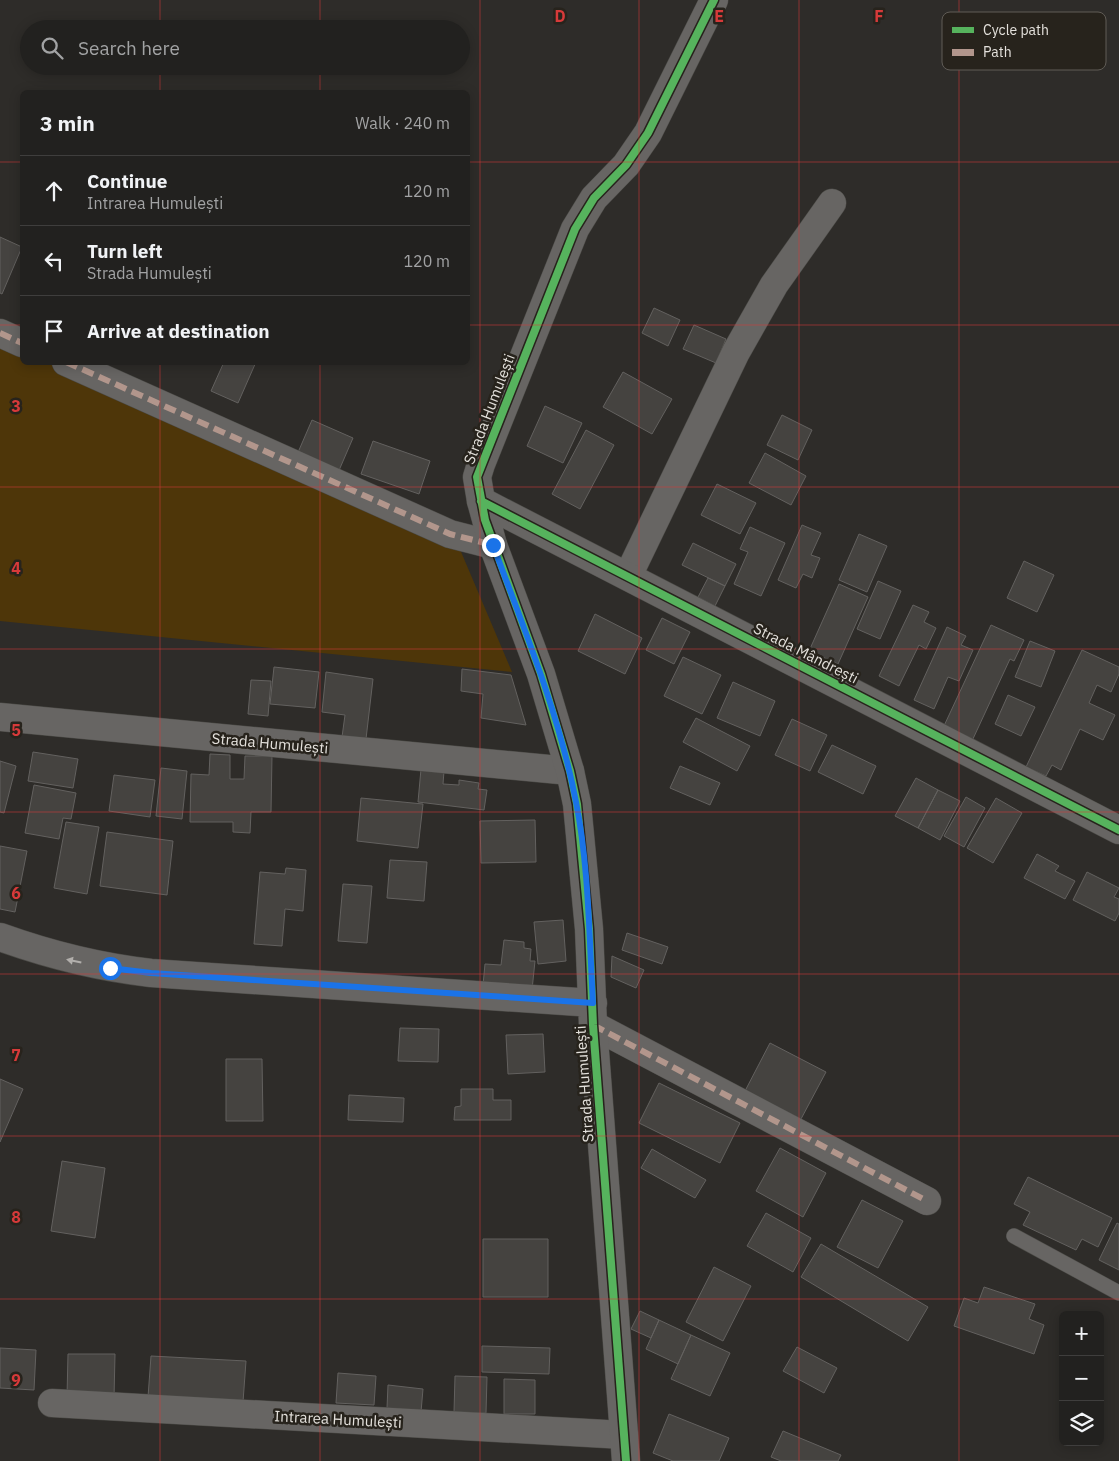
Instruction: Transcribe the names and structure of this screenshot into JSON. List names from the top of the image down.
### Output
{
  "streets": {
    "street": ["Strada Humulești", "Strada Mândrești", "Intrarea Humulești"]
  },
  "crossings": [
    ["Strada Humulești", "Strada Mândrești"],
    ["Strada Humulești", "Intrarea Humulești"]
  ],
  "legend": ["Cycle path", "Path"],
  "page": {
    "search": "Search here",
    "heading": ["3 min", "Walk · 240 m"],
    "list": [
      ["Continue", "Intrarea Humulești", "120 m"],
      ["Turn left", "Strada Humulești", "120 m"],
      "Arrive at destination"
    ],
    "map_buttons": ["+", "−"]
  },
  "grid": {
    "columns": ["D", "E", "F"],
    "rows": [
      "3",
      "4",
      "5",
      "6",
      "7",
      "8",
      "9"
    ]
  }
}
